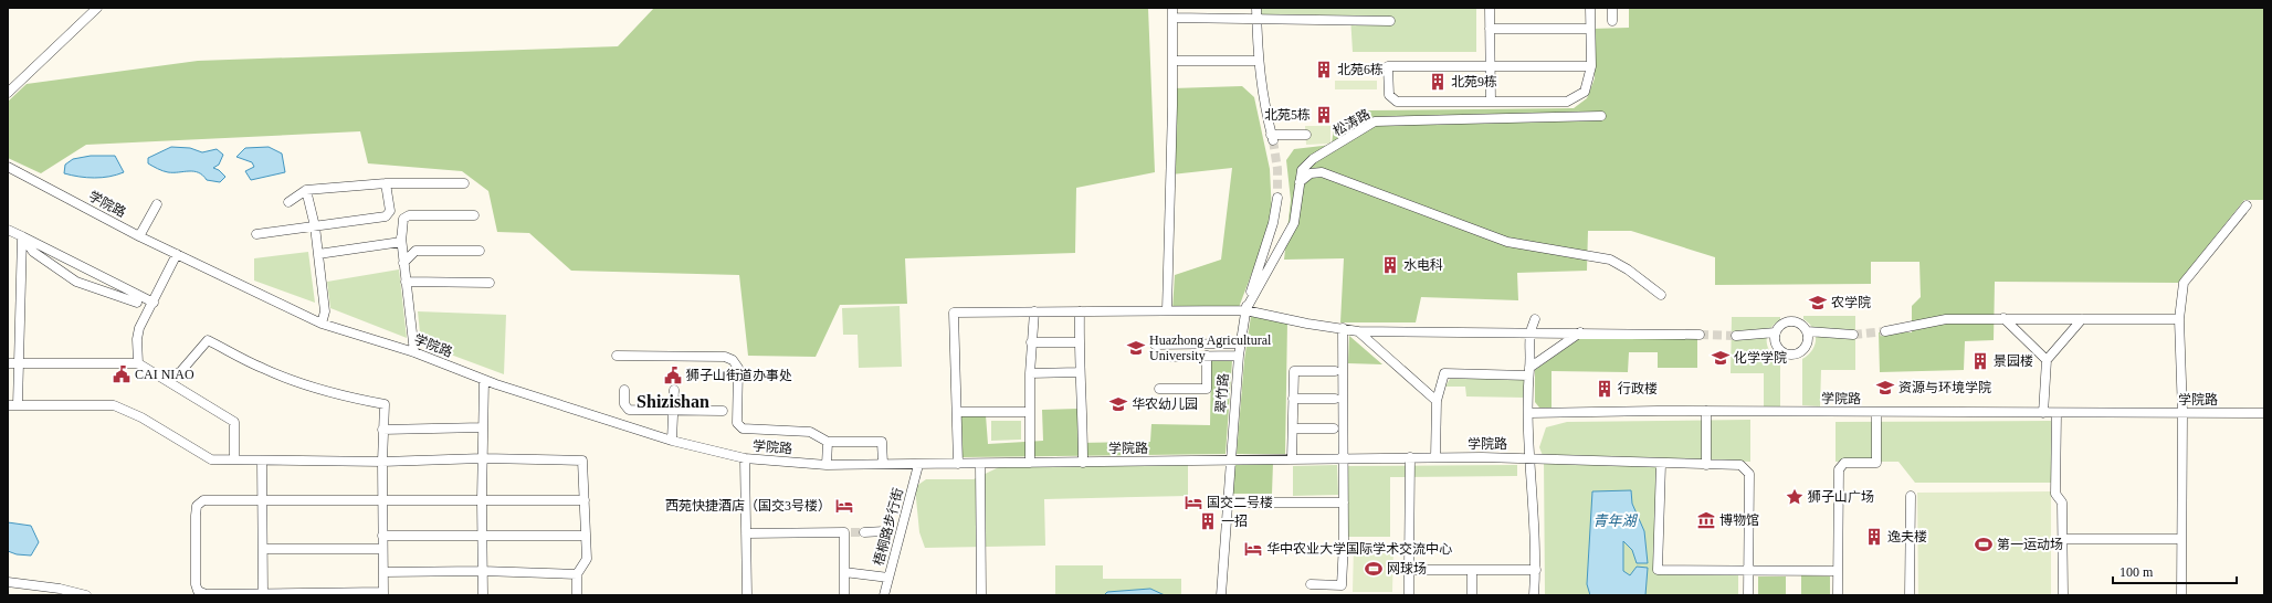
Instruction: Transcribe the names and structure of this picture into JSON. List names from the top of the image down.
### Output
{
  "streets": {
    "street": [
      "松涛路",
      "学院路",
      "翠竹路",
      "梧桐路步行街"
    ]
  },
  "crossings": [
    ["松涛路", "翠竹路"],
    ["学院路", "翠竹路"],
    ["学院路", "梧桐路步行街"]
  ],
  "districts": ["Shizishan"],
  "water": ["青年湖"],
  "places": {
    "building": [
      "北苑6栋",
      "北苑9栋",
      "北苑5栋",
      "水电科",
      "景园楼",
      "行政楼",
      "一招",
      "逸夫楼"
    ],
    "school or university": [
      "农学院",
      "Huazhong Agricultural University",
      "化学学院",
      "资源与环境学院",
      "华农幼儿园"
    ],
    "public building": ["CAI NIAO", "狮子山街道办事处"],
    "place": ["狮子山广场"],
    "hotel": ["国交二号楼", "西苑快捷酒店（国交3号楼）", "华中农业大学国际学术交流中心"],
    "museum": ["博物馆"],
    "sports": ["第一运动场", "网球场"]
  },
  "scale_bar": "100 m"
}
